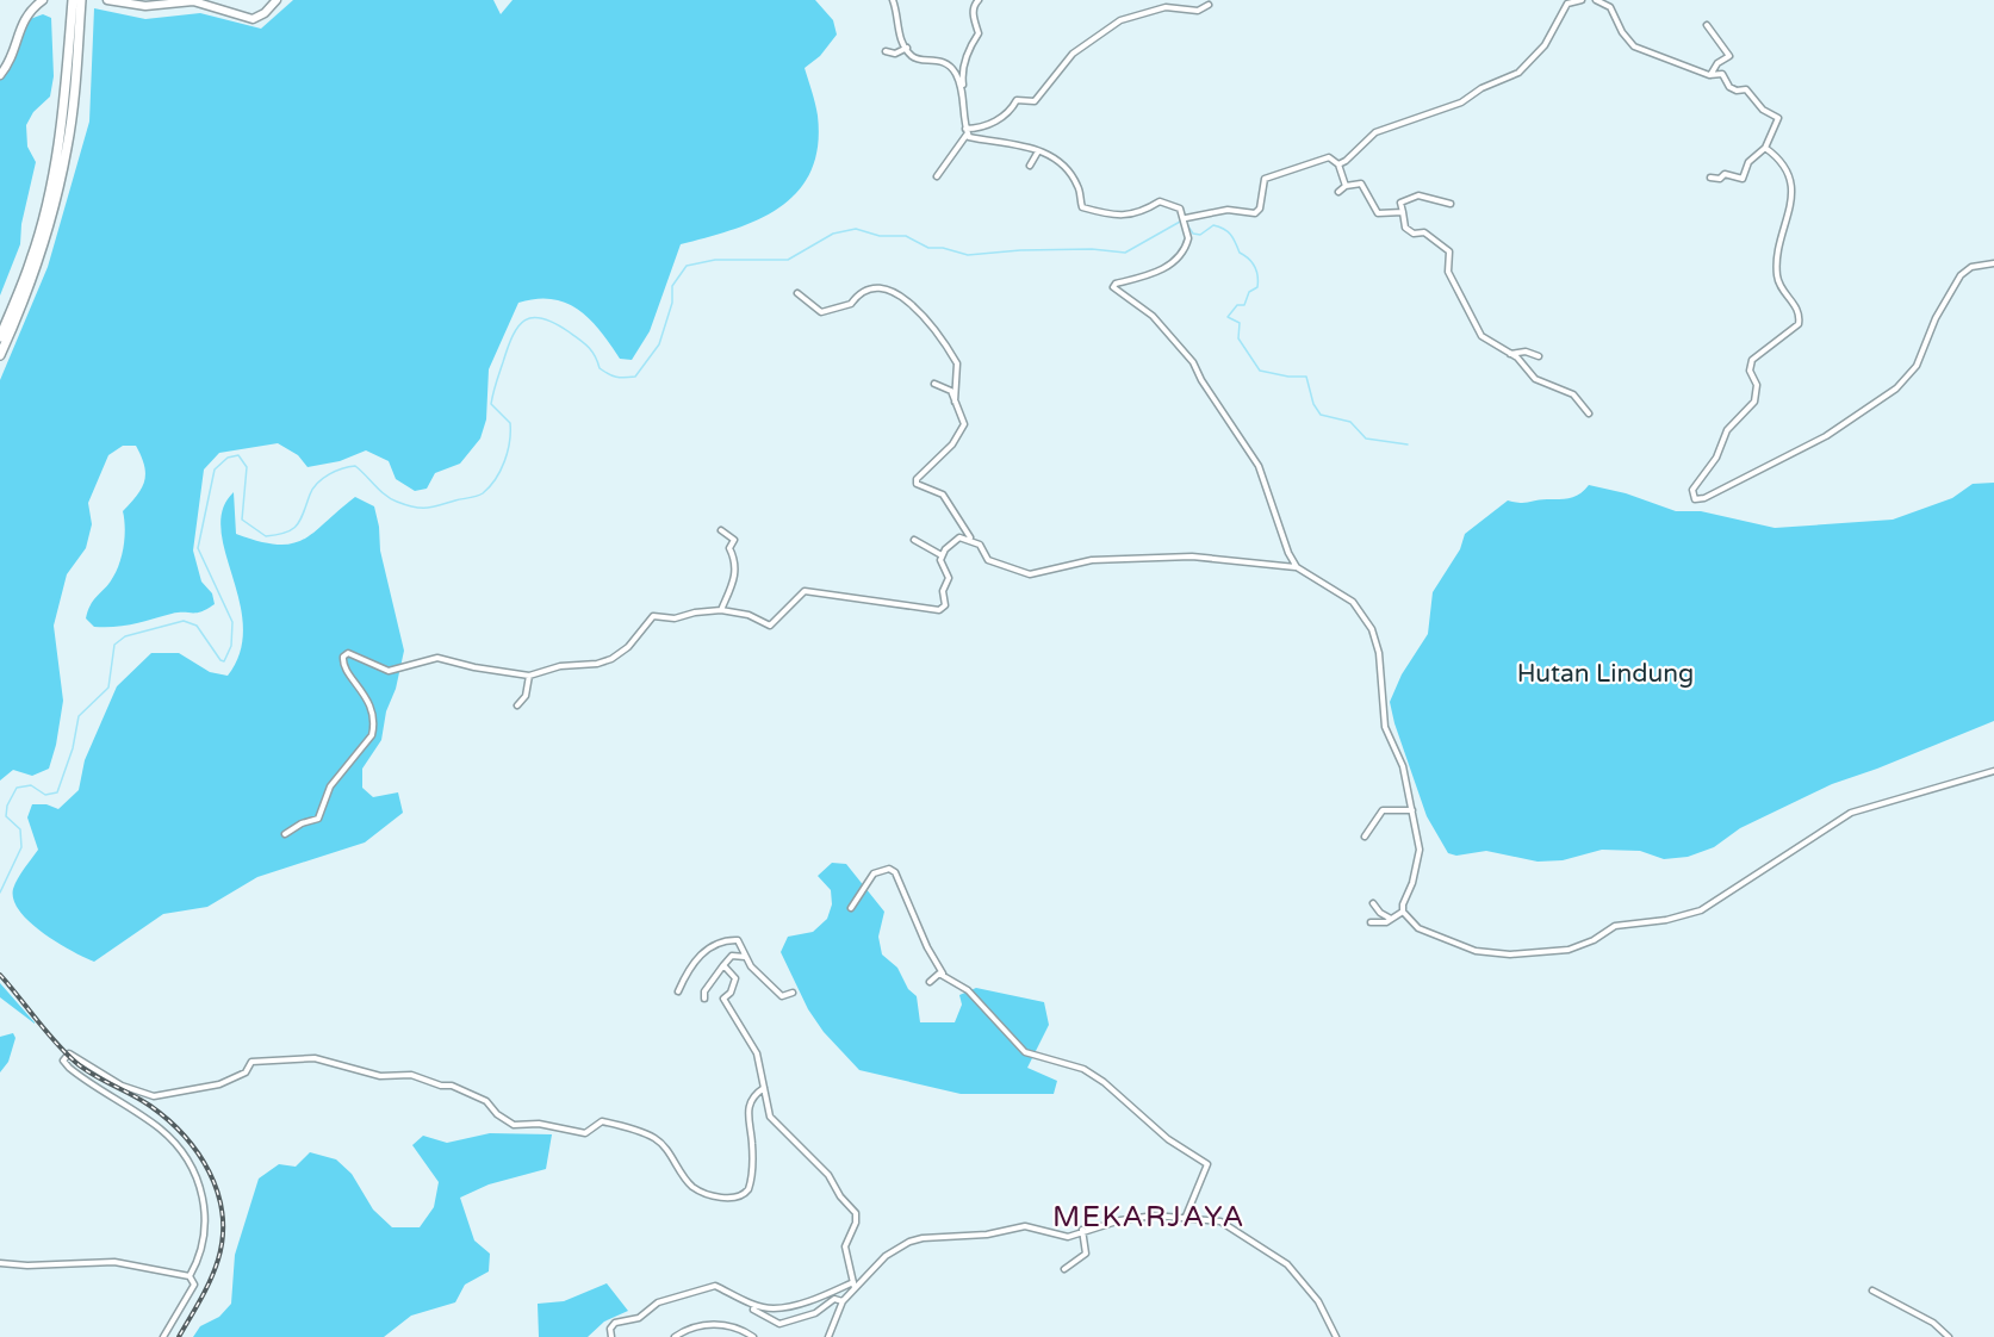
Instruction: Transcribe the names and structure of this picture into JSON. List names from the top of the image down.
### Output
{
  "districts": ["MEKARJAYA"],
  "parks": ["Hutan Lindung"]
}
